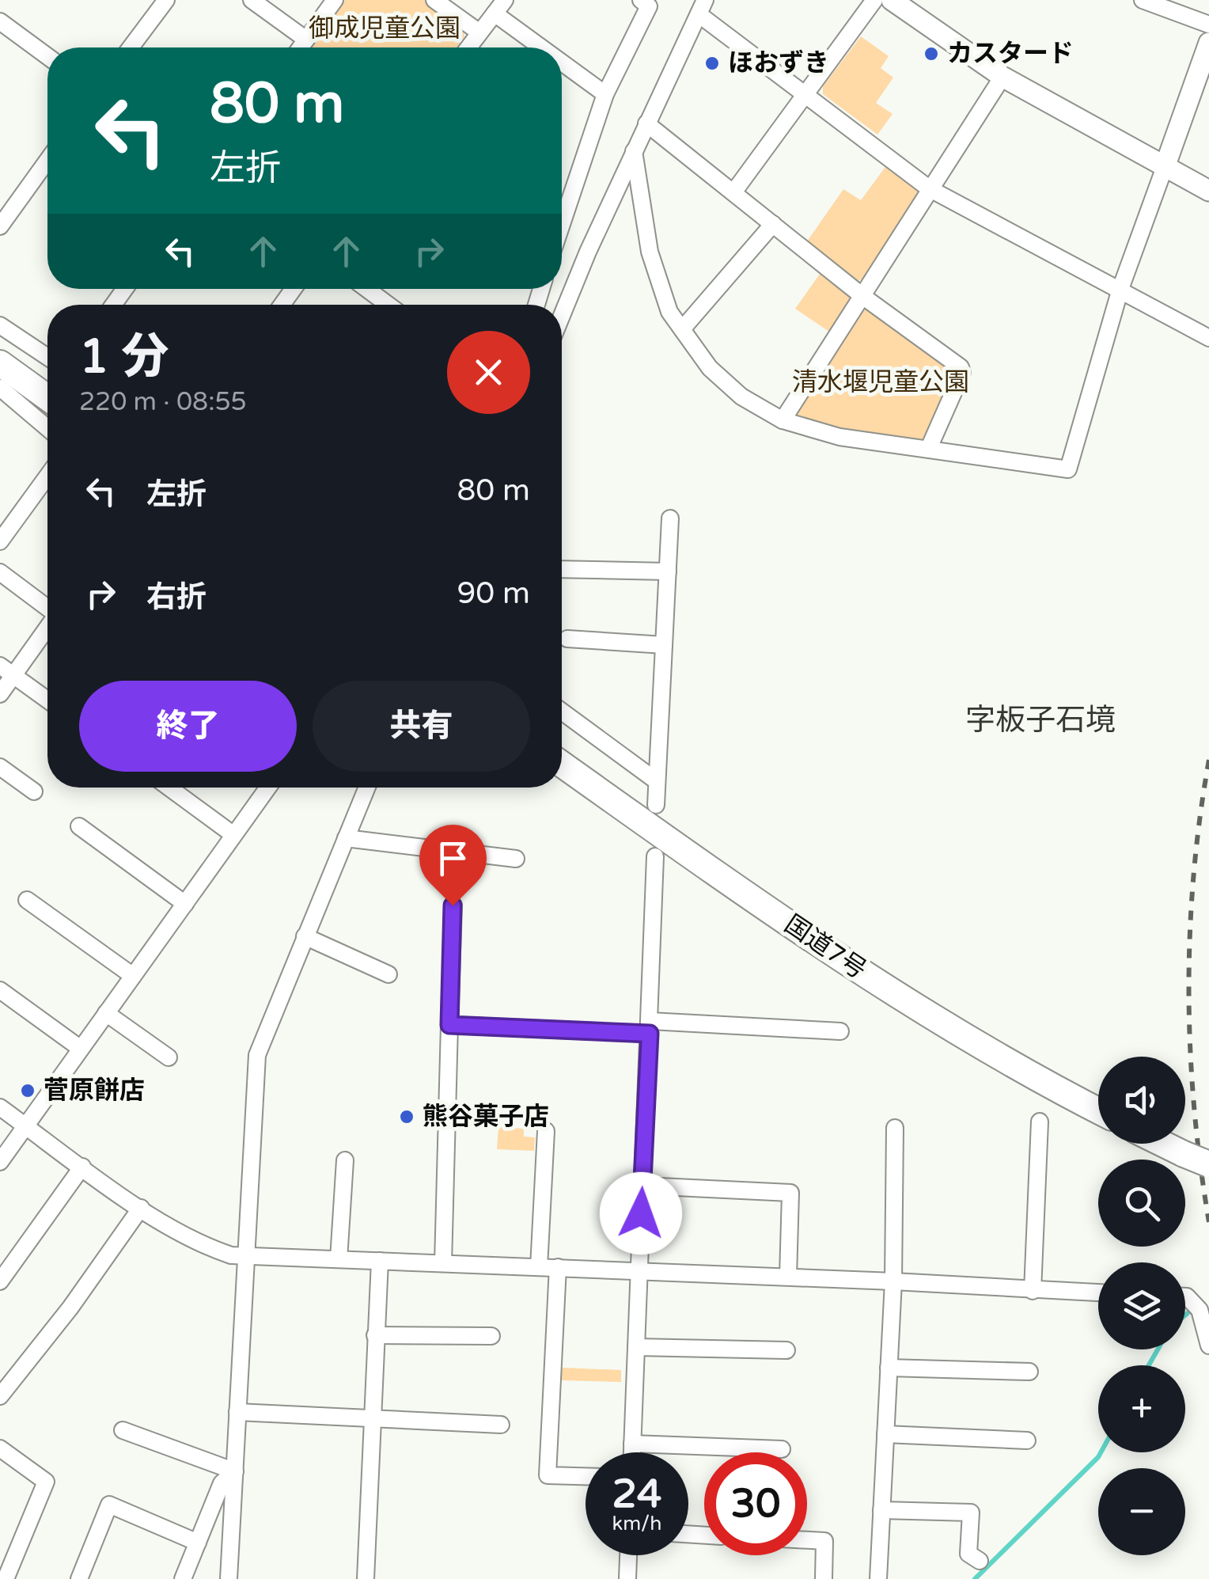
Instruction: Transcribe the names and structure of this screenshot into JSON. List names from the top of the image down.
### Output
{
  "streets": {
    "highway": ["国道7号"]
  },
  "districts": ["字板子石境"],
  "parks": ["御成児童公園", "清水堰児童公園"],
  "places": [
    "カスタード",
    "ほおずき",
    "菅原餅店",
    "熊谷菓子店"
  ],
  "page": {
    "turn": ["80 m", "左折"],
    "heading": ["1 分", "220 m · 08:55"],
    "list": [
      {
        "name": "左折",
        "value": "80 m"
      },
      {
        "name": "右折",
        "value": "90 m"
      }
    ],
    "buttons": ["終了", "共有"],
    "map_buttons": ["+", "−"],
    "speed": "24 km/h",
    "limit": "30"
  }
}
